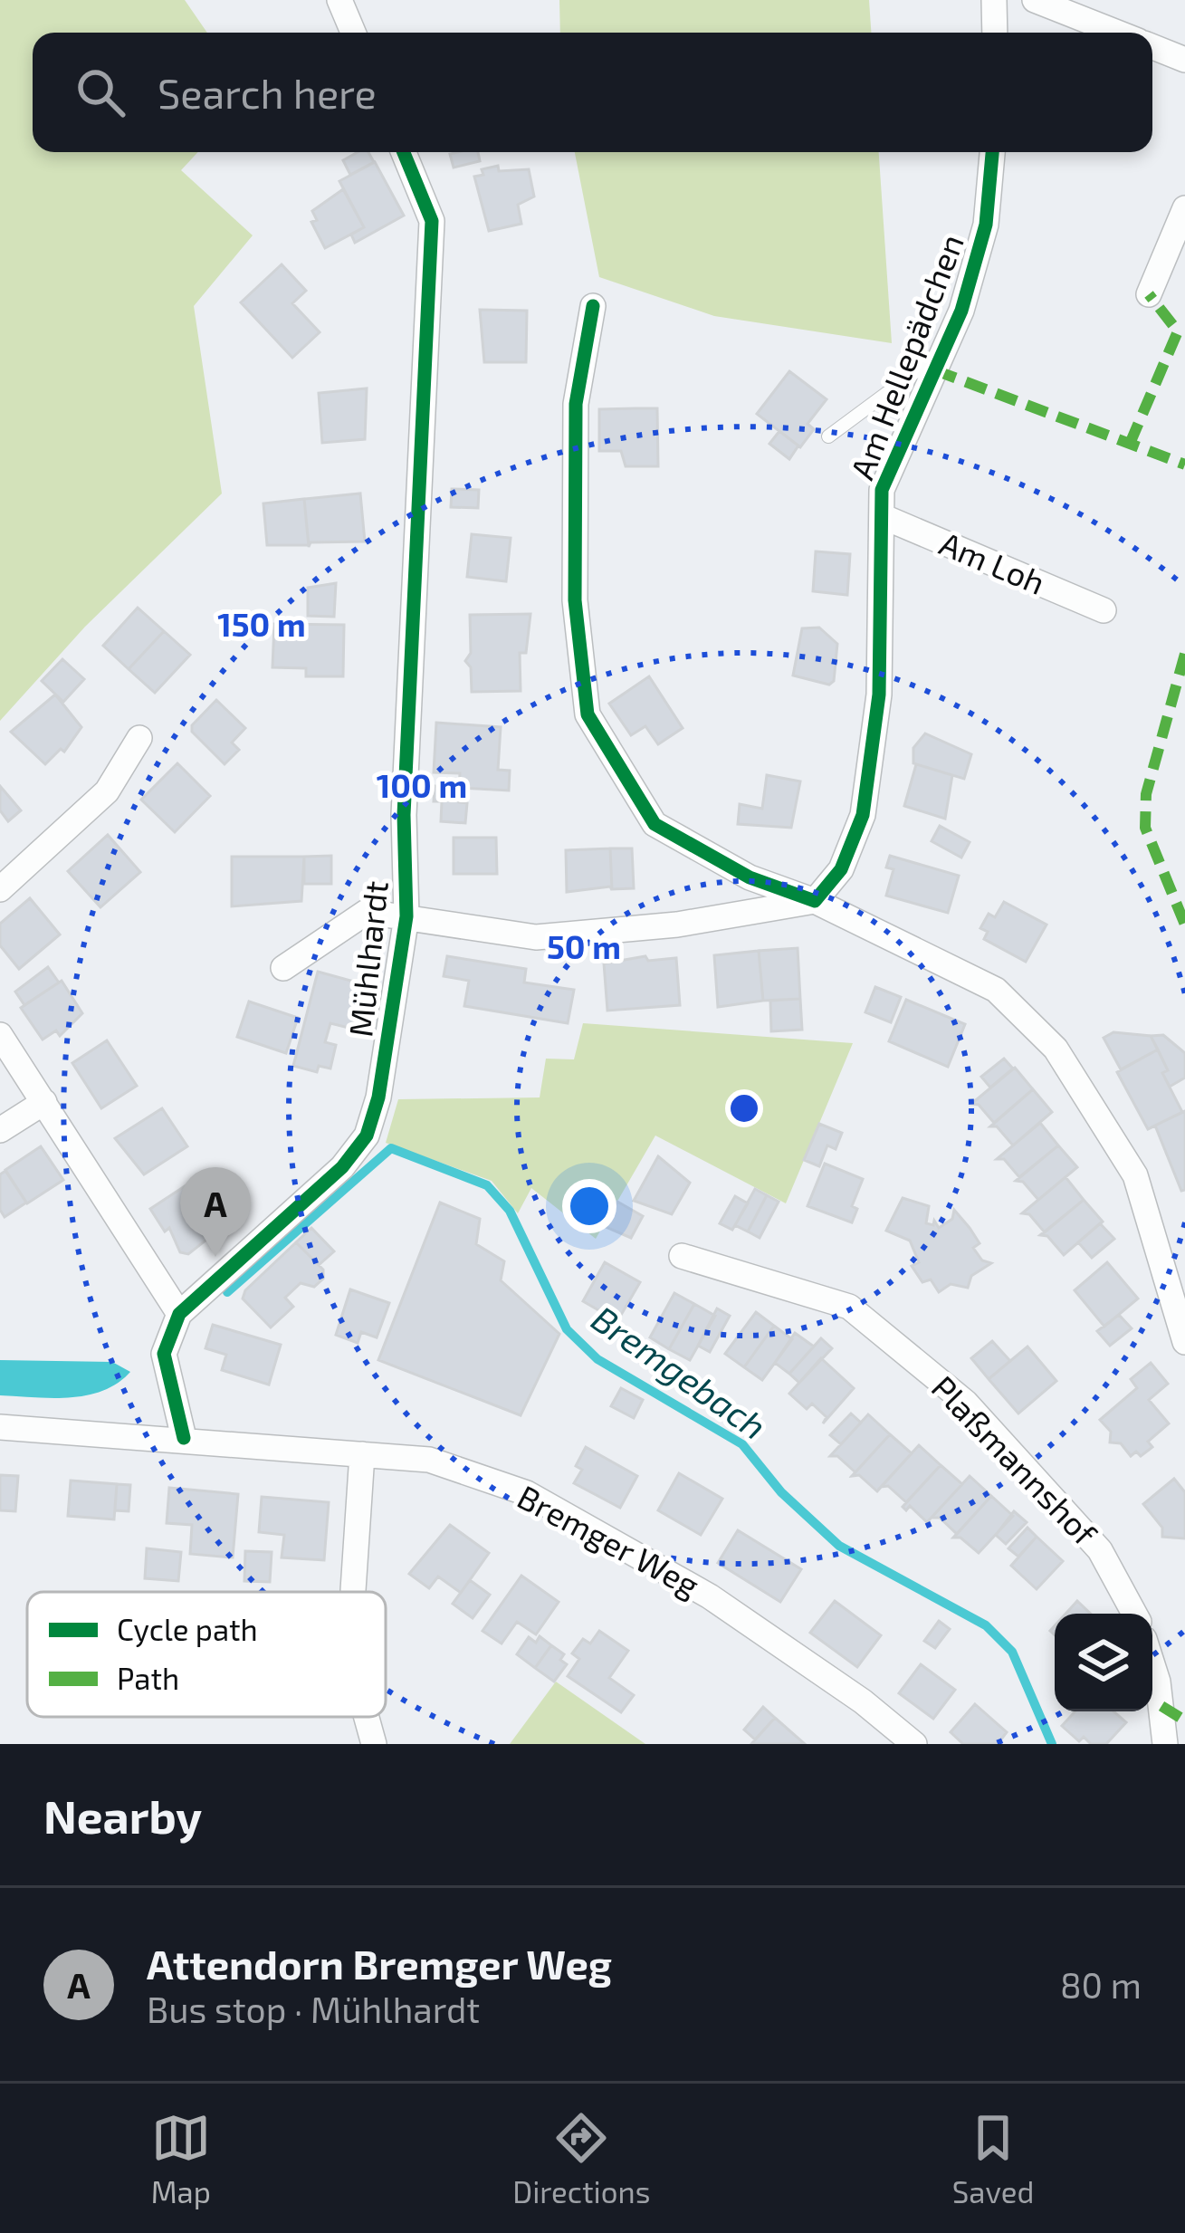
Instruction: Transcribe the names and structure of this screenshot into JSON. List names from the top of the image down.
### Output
{
  "streets": {
    "street": [
      "Am Hellepädchen",
      "Am Loh",
      "Mühlhardt",
      "Plaßmannshof",
      "Bremger Weg"
    ]
  },
  "crossings": [
    ["Am Hellepädchen", "Am Loh"]
  ],
  "water": ["Bremgebach"],
  "legend": ["Cycle path", "Path"],
  "page": {
    "search": "Search here",
    "pins": "A",
    "heading": "Nearby",
    "list": [
      {
        "mark": "A",
        "name": "Attendorn Bremger Weg",
        "note": "Bus stop · Mühlhardt",
        "value": "80 m"
      }
    ],
    "nav": ["Map", "Directions", "Saved"]
  },
  "rings": ["150 m", "100 m", "50 m"]
}
